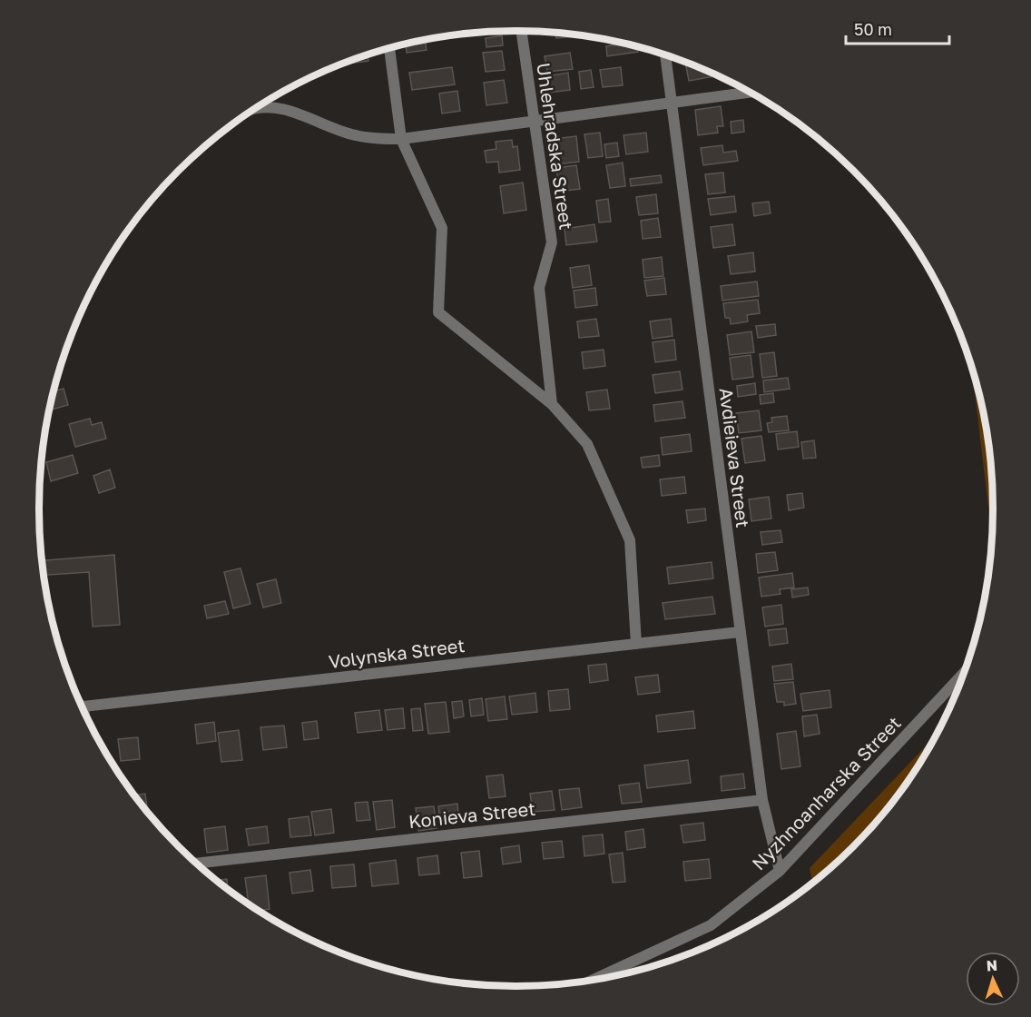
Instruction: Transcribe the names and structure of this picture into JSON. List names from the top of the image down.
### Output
{
  "streets": {
    "street": [
      "Uhlehradska Street",
      "Avdieieva Street",
      "Volynska Street",
      "Nyzhnoanharska Street",
      "Konieva Street"
    ]
  },
  "crossings": [
    ["Avdieieva Street", "Volynska Street"],
    ["Avdieieva Street", "Nyzhnoanharska Street"],
    ["Avdieieva Street", "Konieva Street"]
  ],
  "scale_bar": "50 m",
  "north": "top"
}
